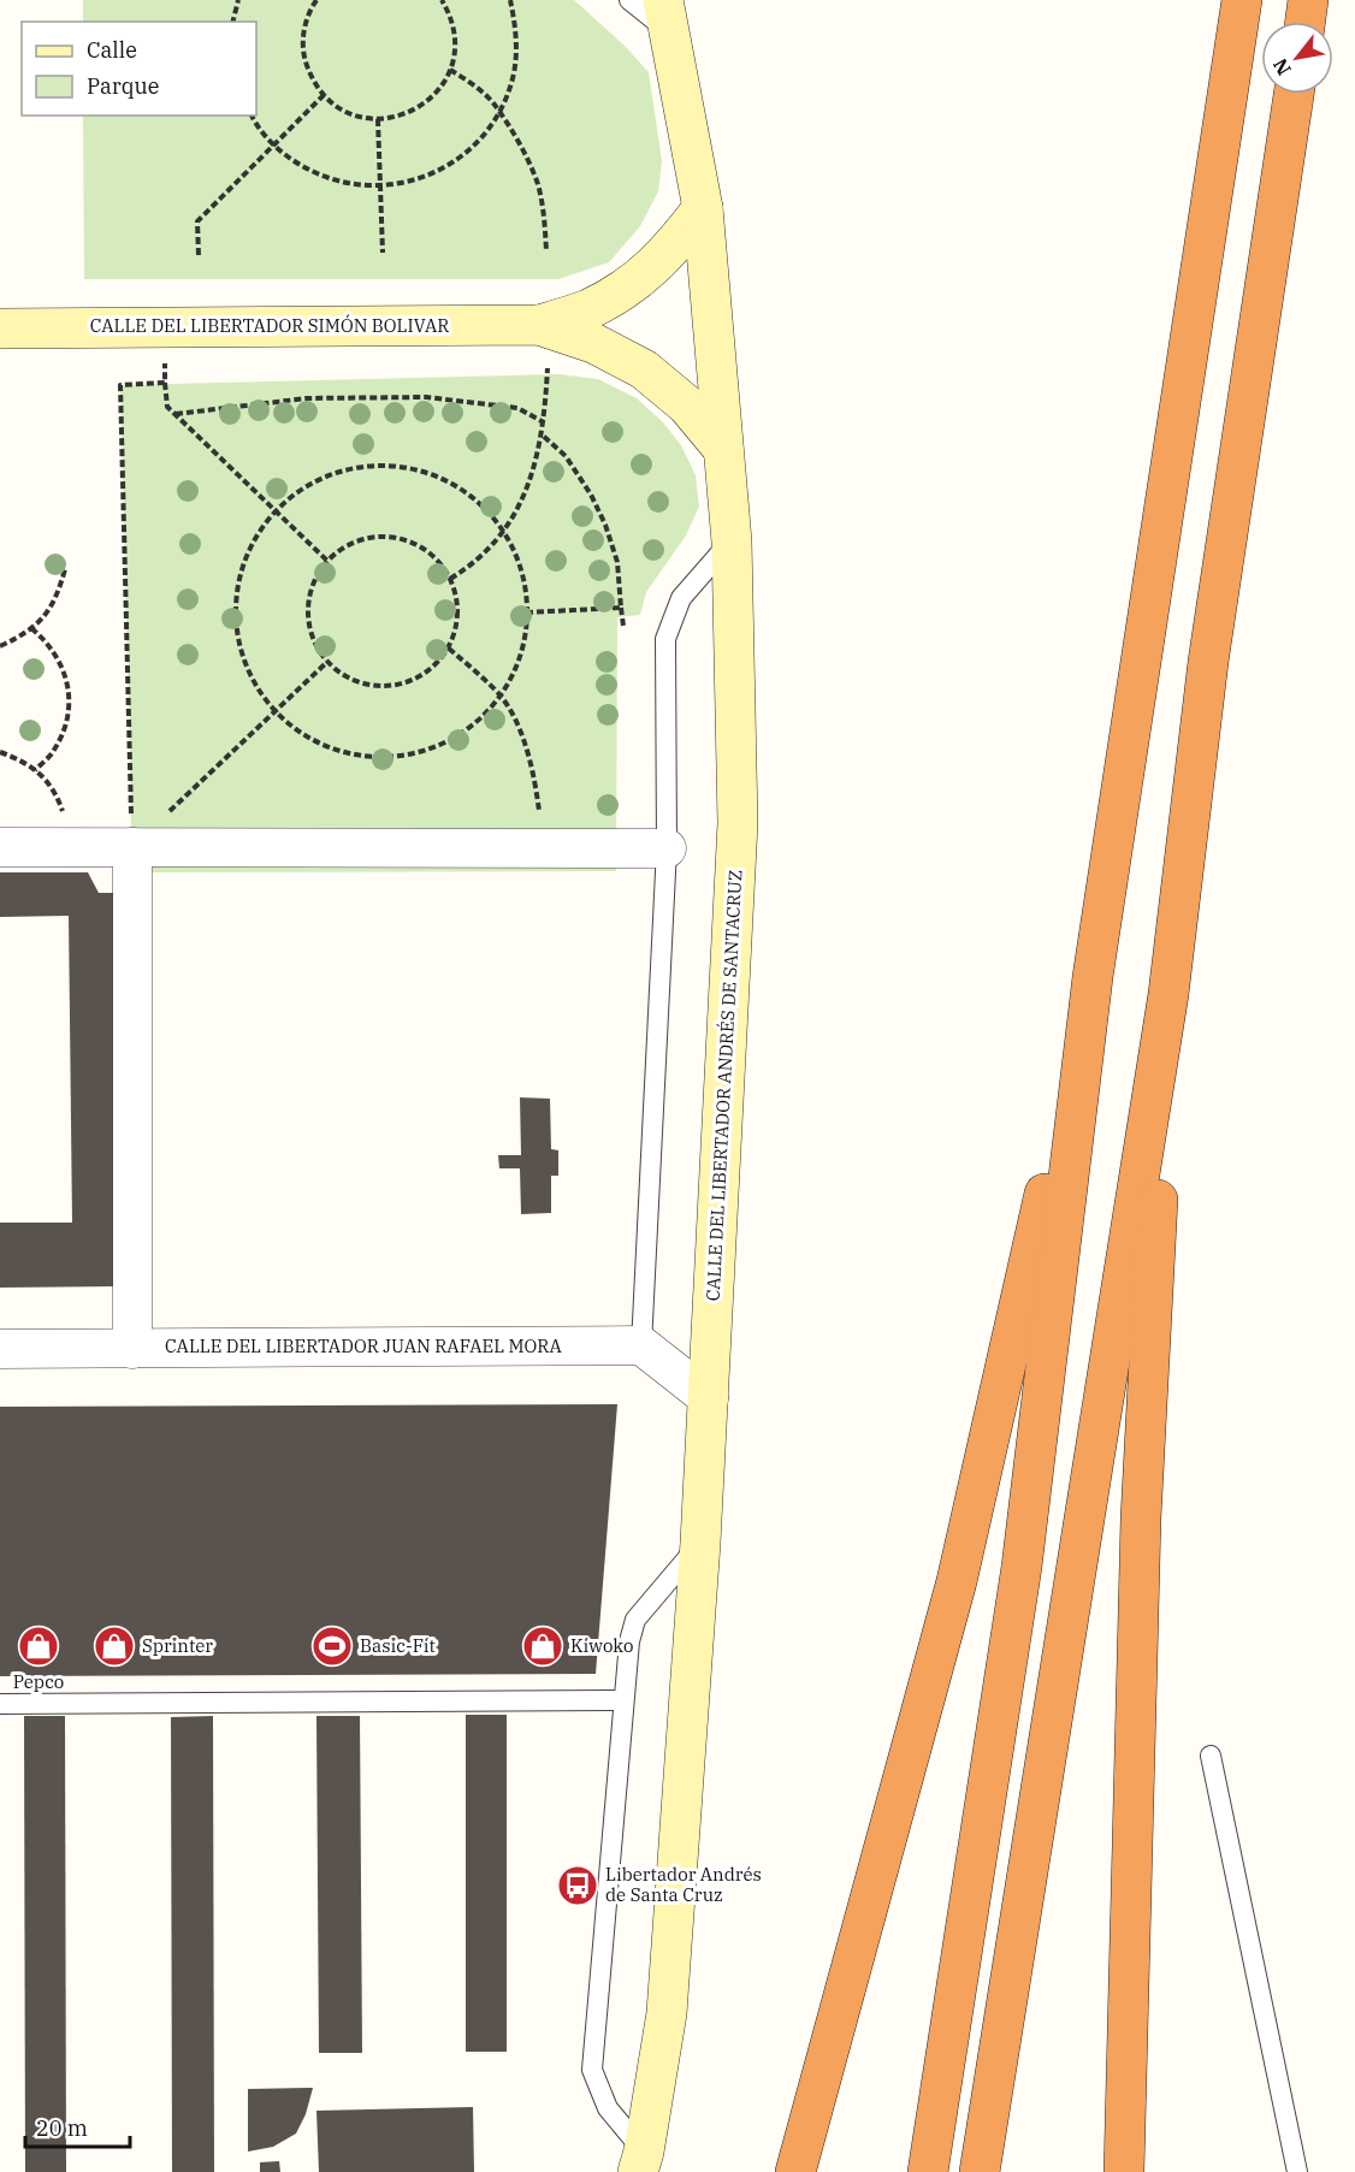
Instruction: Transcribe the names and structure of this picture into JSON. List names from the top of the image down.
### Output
{
  "streets": {
    "main road": ["CALLE DEL LIBERTADOR SIMÓN BOLIVAR", "CALLE DEL LIBERTADOR ANDRÉS DE SANTACRUZ"],
    "street": ["CALLE DEL LIBERTADOR JUAN RAFAEL MORA"]
  },
  "crossings": [
    ["CALLE DEL LIBERTADOR SIMÓN BOLIVAR", "CALLE DEL LIBERTADOR ANDRÉS DE SANTACRUZ"]
  ],
  "places": {
    "shop": ["Pepco", "Sprinter", "Kiwoko"],
    "sports": ["Basic-Fit"],
    "bus stop": ["Libertador Andrés de Santa Cruz"]
  },
  "legend": ["Calle", "Parque"],
  "scale_bar": "20 m",
  "north": "bottom left"
}
